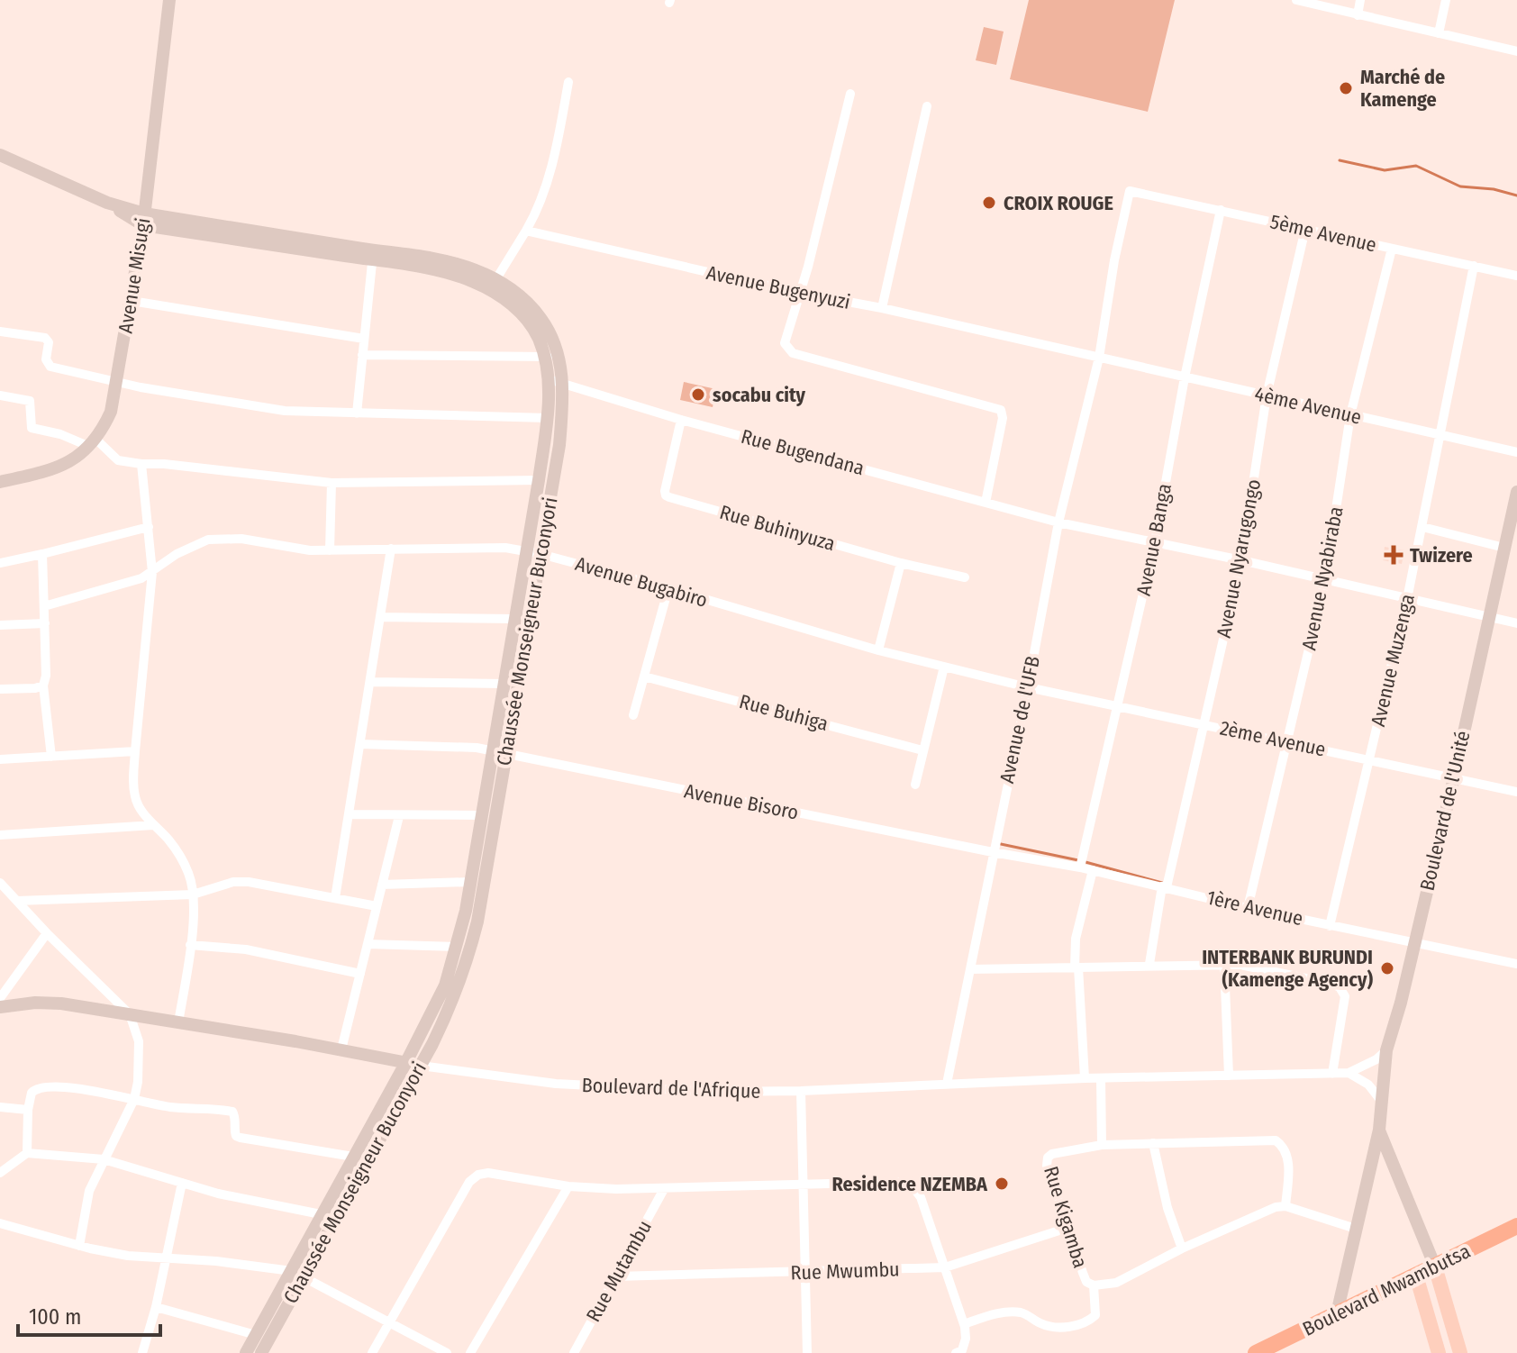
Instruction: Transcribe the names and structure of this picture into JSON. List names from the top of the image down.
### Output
{
  "streets": {
    "highway": ["Boulevard Mwambutsa"],
    "street": [
      "5ème Avenue",
      "Avenue Misugi",
      "Avenue Bugenyuzi",
      "4ème Avenue",
      "Rue Bugendana",
      "Rue Buhinyuza",
      "Avenue Banga",
      "Avenue Nyarugongo",
      "Avenue Nyabiraba",
      "Avenue Bugabiro",
      "Chaussée Monseigneur Buconyori",
      "Avenue Muzenga",
      "Rue Buhiga",
      "Avenue de l'UFB",
      "2ème Avenue",
      "Avenue Bisoro",
      "Boulevard de l'Unité",
      "1ère Avenue",
      "Boulevard de l'Afrique",
      "Rue Kigamba",
      "Rue Mutambu",
      "Rue Mwumbu"
    ]
  },
  "crossings": [
    ["5ème Avenue", "Avenue Banga"],
    ["5ème Avenue", "Avenue Nyarugongo"],
    ["5ème Avenue", "Avenue Nyabiraba"],
    ["5ème Avenue", "Avenue Muzenga"],
    ["5ème Avenue", "Avenue de l'UFB"],
    ["Avenue Misugi", "Chaussée Monseigneur Buconyori"],
    ["Avenue Bugenyuzi", "4ème Avenue"],
    ["Avenue Bugenyuzi", "Avenue de l'UFB"],
    ["4ème Avenue", "Avenue Banga"],
    ["4ème Avenue", "Avenue Nyarugongo"],
    ["4ème Avenue", "Avenue Nyabiraba"],
    ["4ème Avenue", "Avenue Muzenga"],
    ["4ème Avenue", "Avenue de l'UFB"],
    ["Rue Bugendana", "Rue Buhinyuza"],
    ["Rue Bugendana", "Avenue Banga"],
    ["Rue Bugendana", "Avenue Nyarugongo"],
    ["Rue Bugendana", "Avenue Nyabiraba"],
    ["Rue Bugendana", "Chaussée Monseigneur Buconyori"],
    ["Rue Bugendana", "Avenue Muzenga"],
    ["Rue Bugendana", "Avenue de l'UFB"],
    ["Rue Bugendana", "Boulevard de l'Unité"],
    ["Avenue Banga", "2ème Avenue"],
    ["Avenue Banga", "1ère Avenue"],
    ["Avenue Nyarugongo", "2ème Avenue"],
    ["Avenue Nyarugongo", "1ère Avenue"],
    ["Avenue Nyabiraba", "2ème Avenue"],
    ["Avenue Nyabiraba", "1ère Avenue"],
    ["Avenue Bugabiro", "Chaussée Monseigneur Buconyori"],
    ["Avenue Bugabiro", "Avenue de l'UFB"],
    ["Avenue Bugabiro", "2ème Avenue"],
    ["Chaussée Monseigneur Buconyori", "Avenue Bisoro"],
    ["Chaussée Monseigneur Buconyori", "Boulevard de l'Afrique"],
    ["Avenue Muzenga", "2ème Avenue"],
    ["Avenue Muzenga", "1ère Avenue"],
    ["Avenue de l'UFB", "2ème Avenue"],
    ["Avenue de l'UFB", "Avenue Bisoro"],
    ["Avenue de l'UFB", "1ère Avenue"],
    ["Avenue de l'UFB", "Boulevard de l'Afrique"],
    ["2ème Avenue", "Boulevard de l'Unité"],
    ["Avenue Bisoro", "1ère Avenue"],
    ["Boulevard de l'Unité", "1ère Avenue"],
    ["Boulevard de l'Unité", "Boulevard de l'Afrique"],
    ["Boulevard de l'Unité", "Boulevard Mwambutsa"],
    ["Rue Kigamba", "Rue Mwumbu"],
    ["Rue Mutambu", "Rue Mwumbu"]
  ],
  "places": {
    "other": [
      "Marché de Kamenge",
      "CROIX ROUGE",
      "socabu city",
      "INTERBANK BURUNDI (Kamenge Agency)",
      "Residence NZEMBA"
    ],
    "health": ["Twizere"]
  },
  "scale_bar": "100 m"
}
